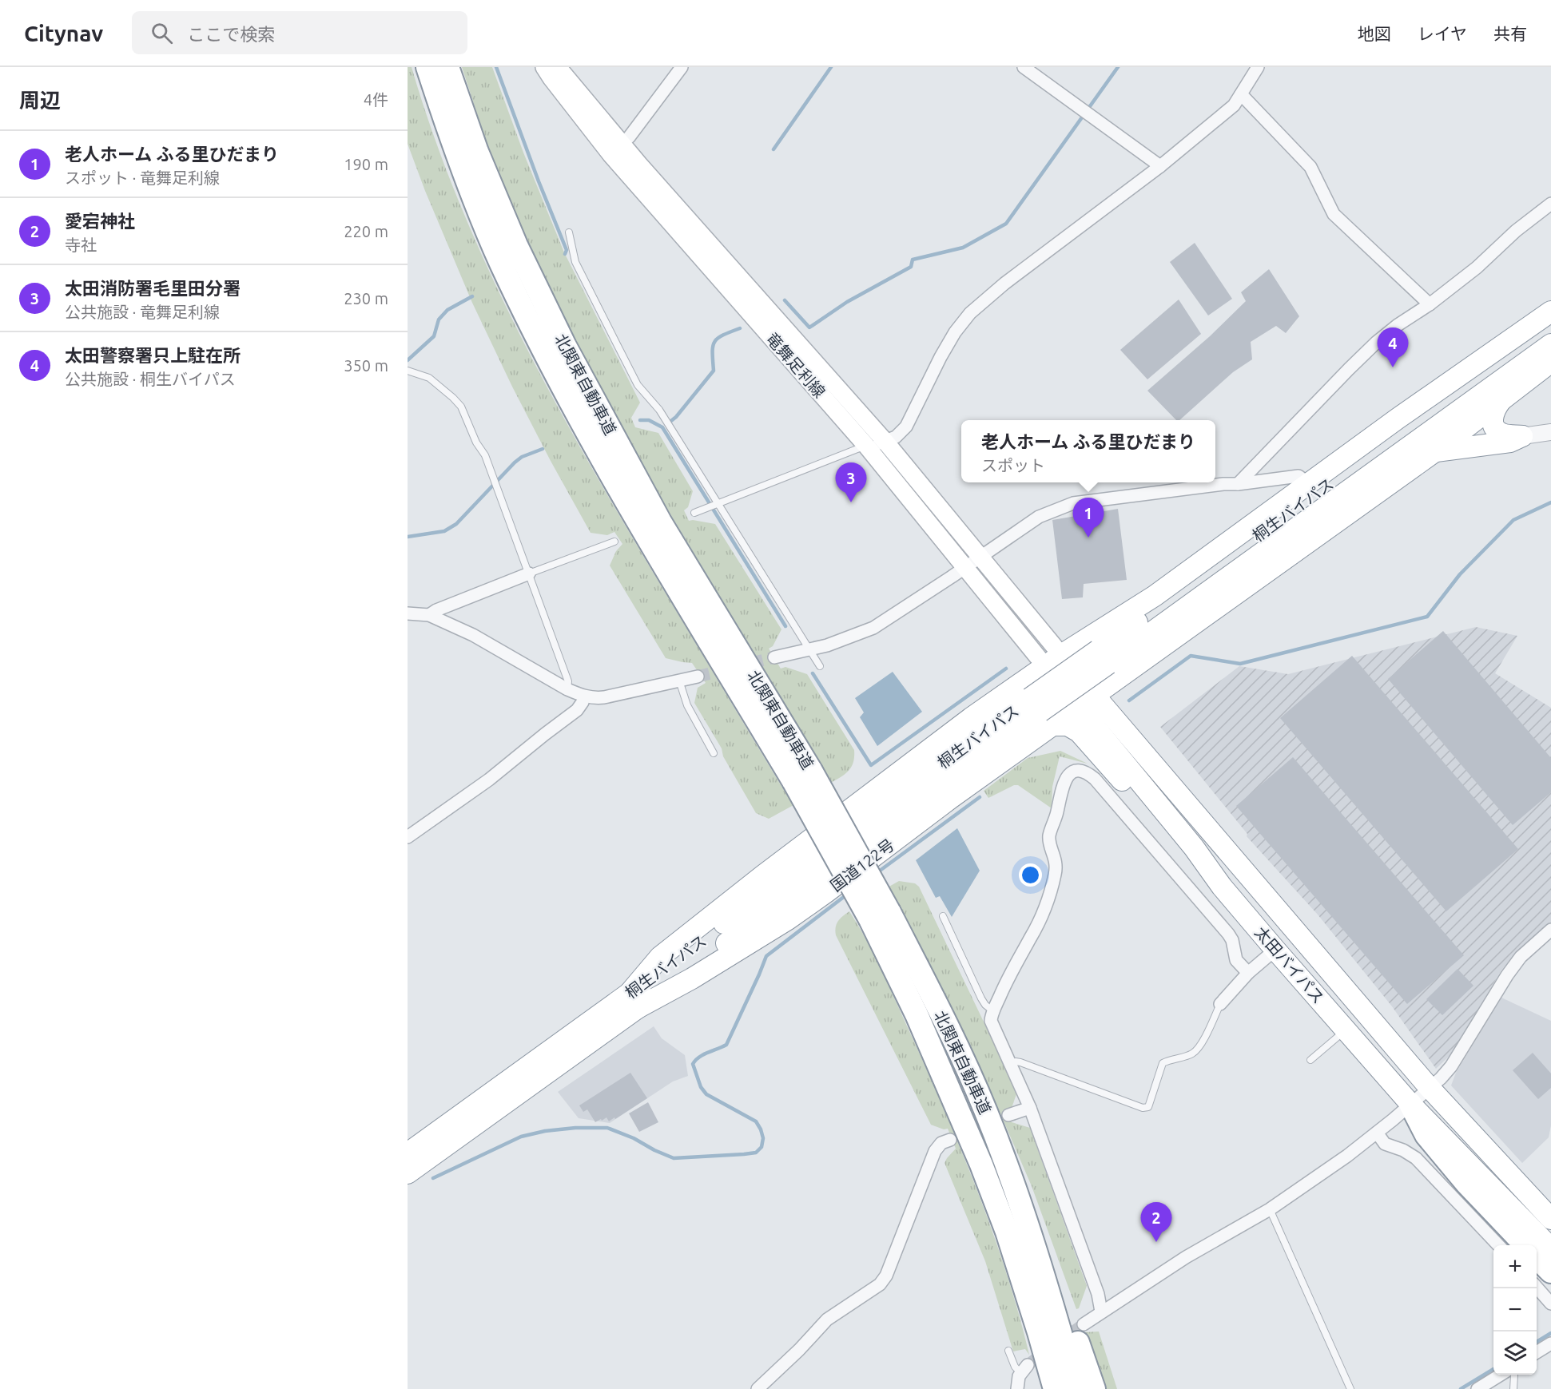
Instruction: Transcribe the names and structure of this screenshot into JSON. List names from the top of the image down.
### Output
{
  "streets": {
    "highway": [
      "北関東自動車道",
      "桐生バイパス",
      "国道122号",
      "太田バイパス"
    ],
    "main road": ["竜舞足利線"]
  },
  "crossings": [
    ["竜舞足利線", "太田バイパス"],
    ["桐生バイパス", "国道122号"],
    ["国道122号", "太田バイパス"]
  ],
  "page": {
    "header": "Citynav",
    "search": "ここで検索",
    "nav": ["地図", "レイヤ", "共有"],
    "heading": ["周辺", "4件"],
    "list": [
      {
        "mark": "1",
        "name": "老人ホーム ふる里ひだまり",
        "note": "スポット · 竜舞足利線",
        "value": "190 m"
      },
      {
        "mark": "2",
        "name": "愛宕神社",
        "note": "寺社",
        "value": "220 m"
      },
      {
        "mark": "3",
        "name": "太田消防署毛里田分署",
        "note": "公共施設 · 竜舞足利線",
        "value": "230 m"
      },
      {
        "mark": "4",
        "name": "太田警察署只上駐在所",
        "note": "公共施設 · 桐生バイパス",
        "value": "350 m"
      }
    ],
    "pins": [
      "4",
      "3",
      "1",
      "2"
    ],
    "popup": ["老人ホーム ふる里ひだまり", "スポット"],
    "map_buttons": ["+", "−"]
  }
}
